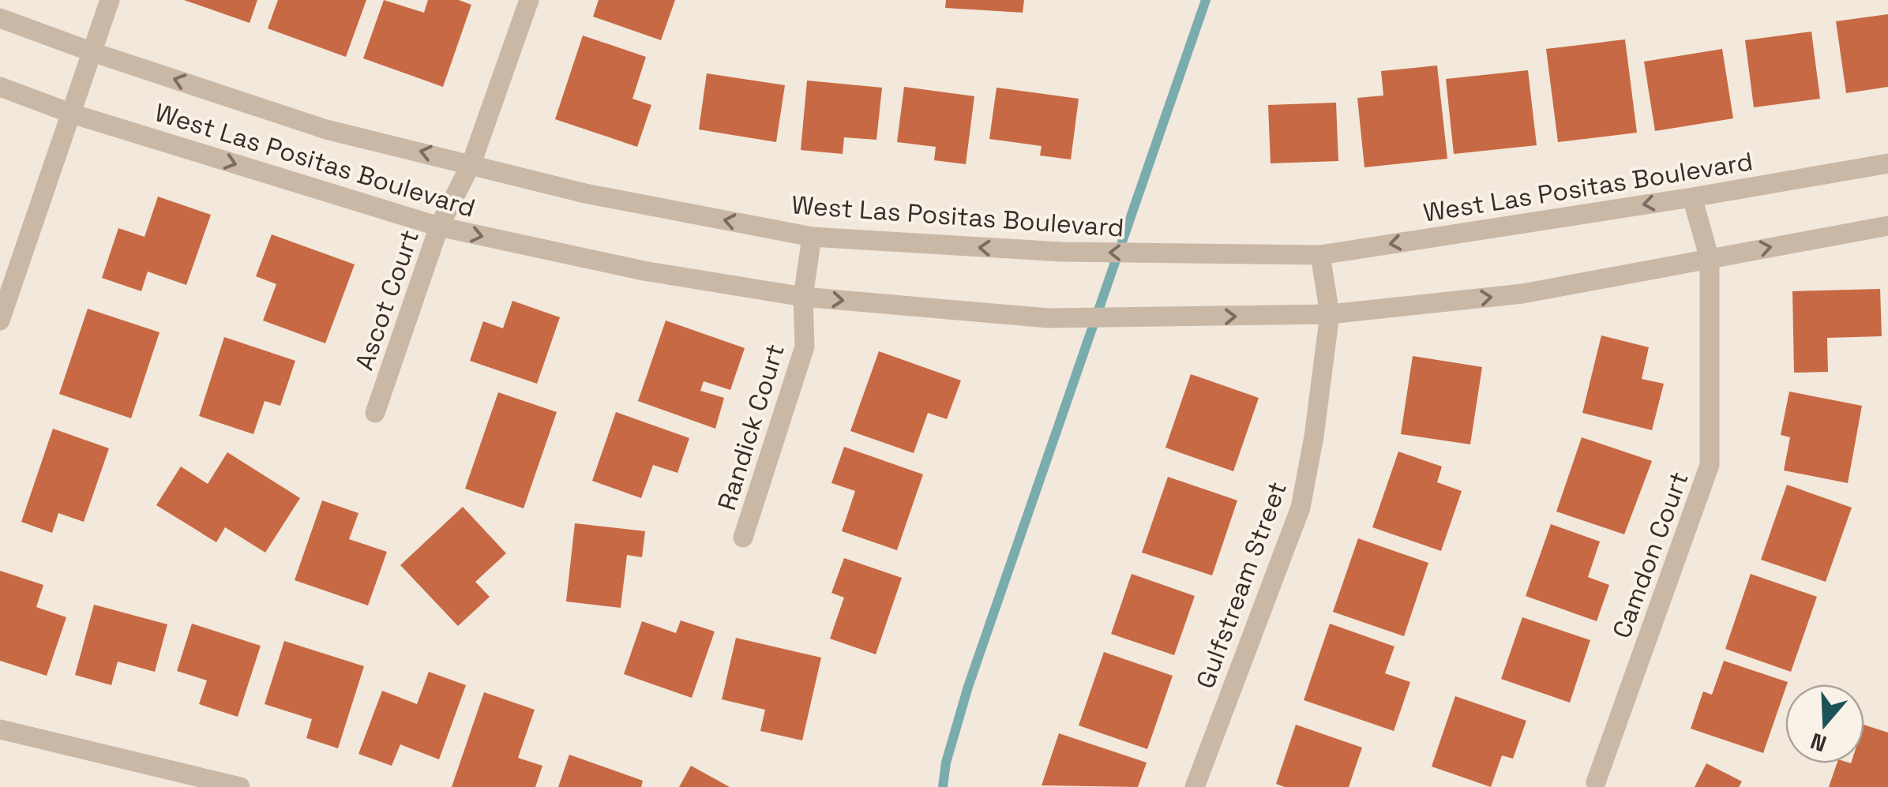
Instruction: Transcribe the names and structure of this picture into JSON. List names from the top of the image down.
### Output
{
  "streets": {
    "street": [
      "West Las Positas Boulevard",
      "Ascot Court",
      "Randick Court",
      "Camdon Court",
      "Gulfstream Street"
    ]
  },
  "crossings": [
    ["West Las Positas Boulevard", "Ascot Court"],
    ["West Las Positas Boulevard", "Randick Court"],
    ["West Las Positas Boulevard", "Camdon Court"],
    ["West Las Positas Boulevard", "Gulfstream Street"]
  ],
  "north": "bottom"
}
